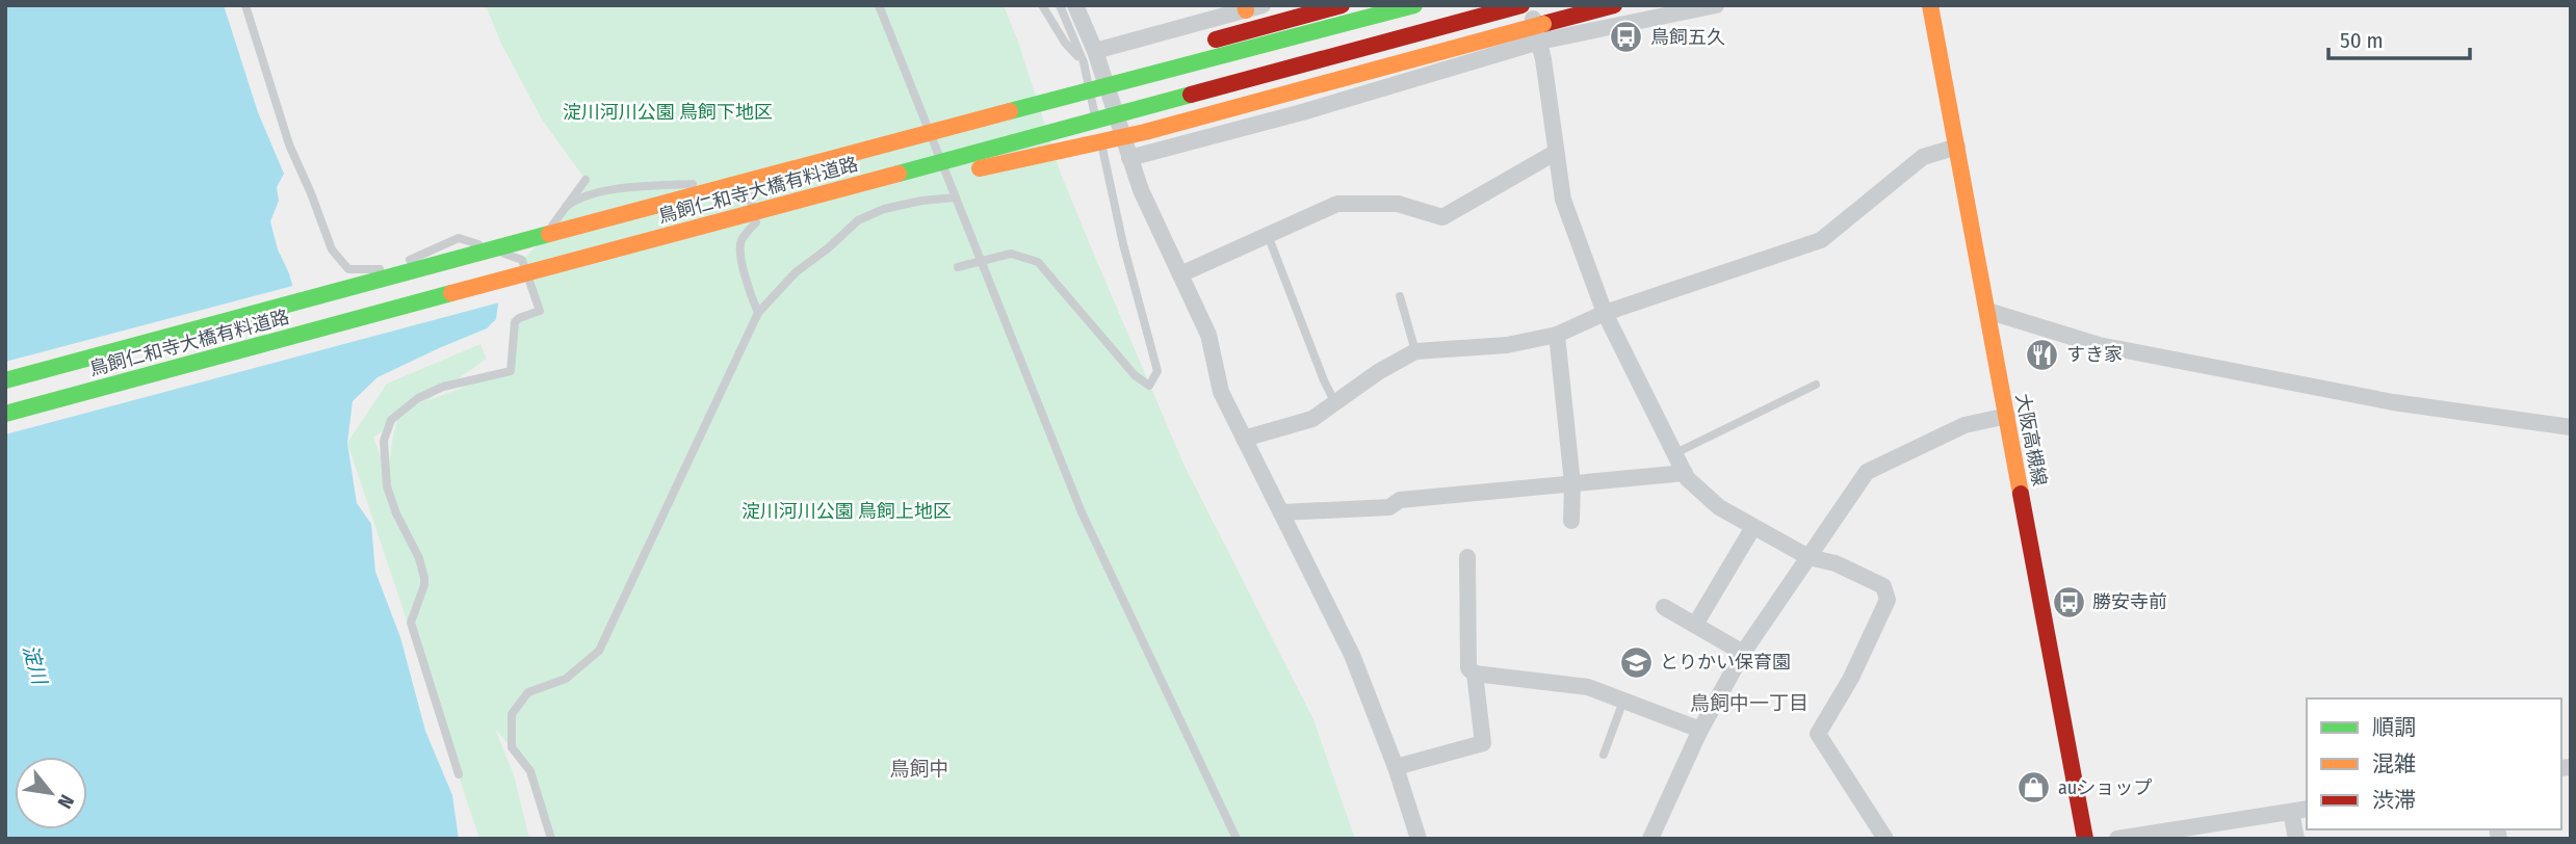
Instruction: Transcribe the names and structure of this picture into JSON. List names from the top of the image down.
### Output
{
  "streets": {
    "main road": ["鳥飼仁和寺大橋有料道路", "大阪高槻線"]
  },
  "districts": ["鳥飼中一丁目", "鳥飼中"],
  "water": ["淀川"],
  "parks": ["淀川河川公園 鳥飼下地区", "淀川河川公園 鳥飼上地区"],
  "places": {
    "bus stop": ["鳥飼五久", "勝安寺前"],
    "restaurant": ["すき家"],
    "school or university": ["とりかい保育園"],
    "shop": ["auショップ"]
  },
  "legend": ["順調", "混雑", "渋滞"],
  "scale_bar": "50 m",
  "north": "bottom right"
}
